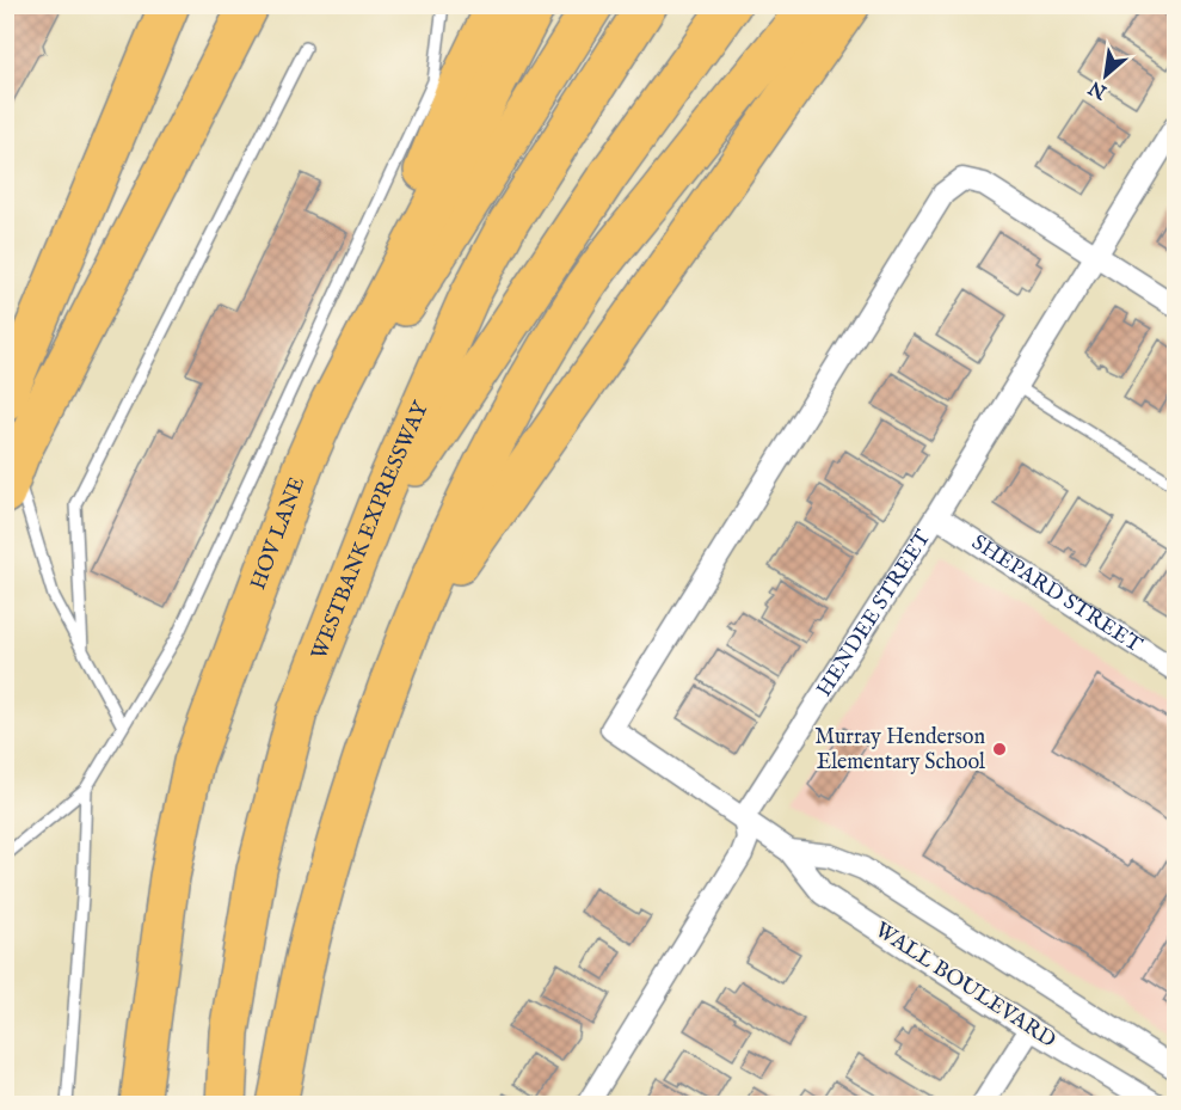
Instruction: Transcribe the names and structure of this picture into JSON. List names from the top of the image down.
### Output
{
  "streets": {
    "highway": ["WESTBANK EXPRESSWAY", "HOV LANE"],
    "street": ["SHEPARD STREET", "HENDEE STREET", "WALL BOULEVARD"]
  },
  "crossings": [
    ["SHEPARD STREET", "HENDEE STREET"],
    ["HENDEE STREET", "WALL BOULEVARD"]
  ],
  "places": ["Murray Henderson Elementary School"],
  "north": "bottom left"
}
